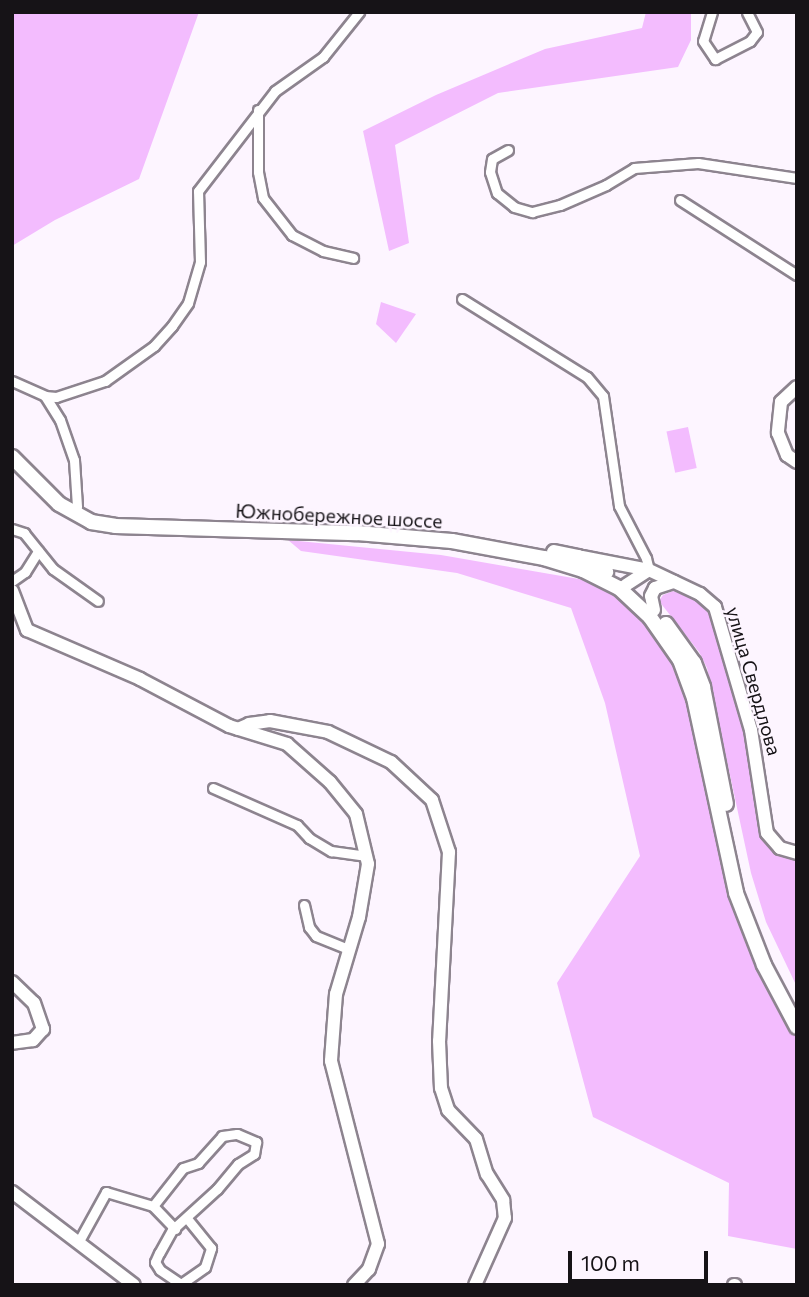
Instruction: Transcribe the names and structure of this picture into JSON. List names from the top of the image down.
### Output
{
  "streets": {
    "highway": ["Южнобережное шоссе"],
    "main road": ["улица Свердлова"]
  },
  "crossings": [
    ["Южнобережное шоссе", "улица Свердлова"]
  ],
  "scale_bar": "100 m"
}
